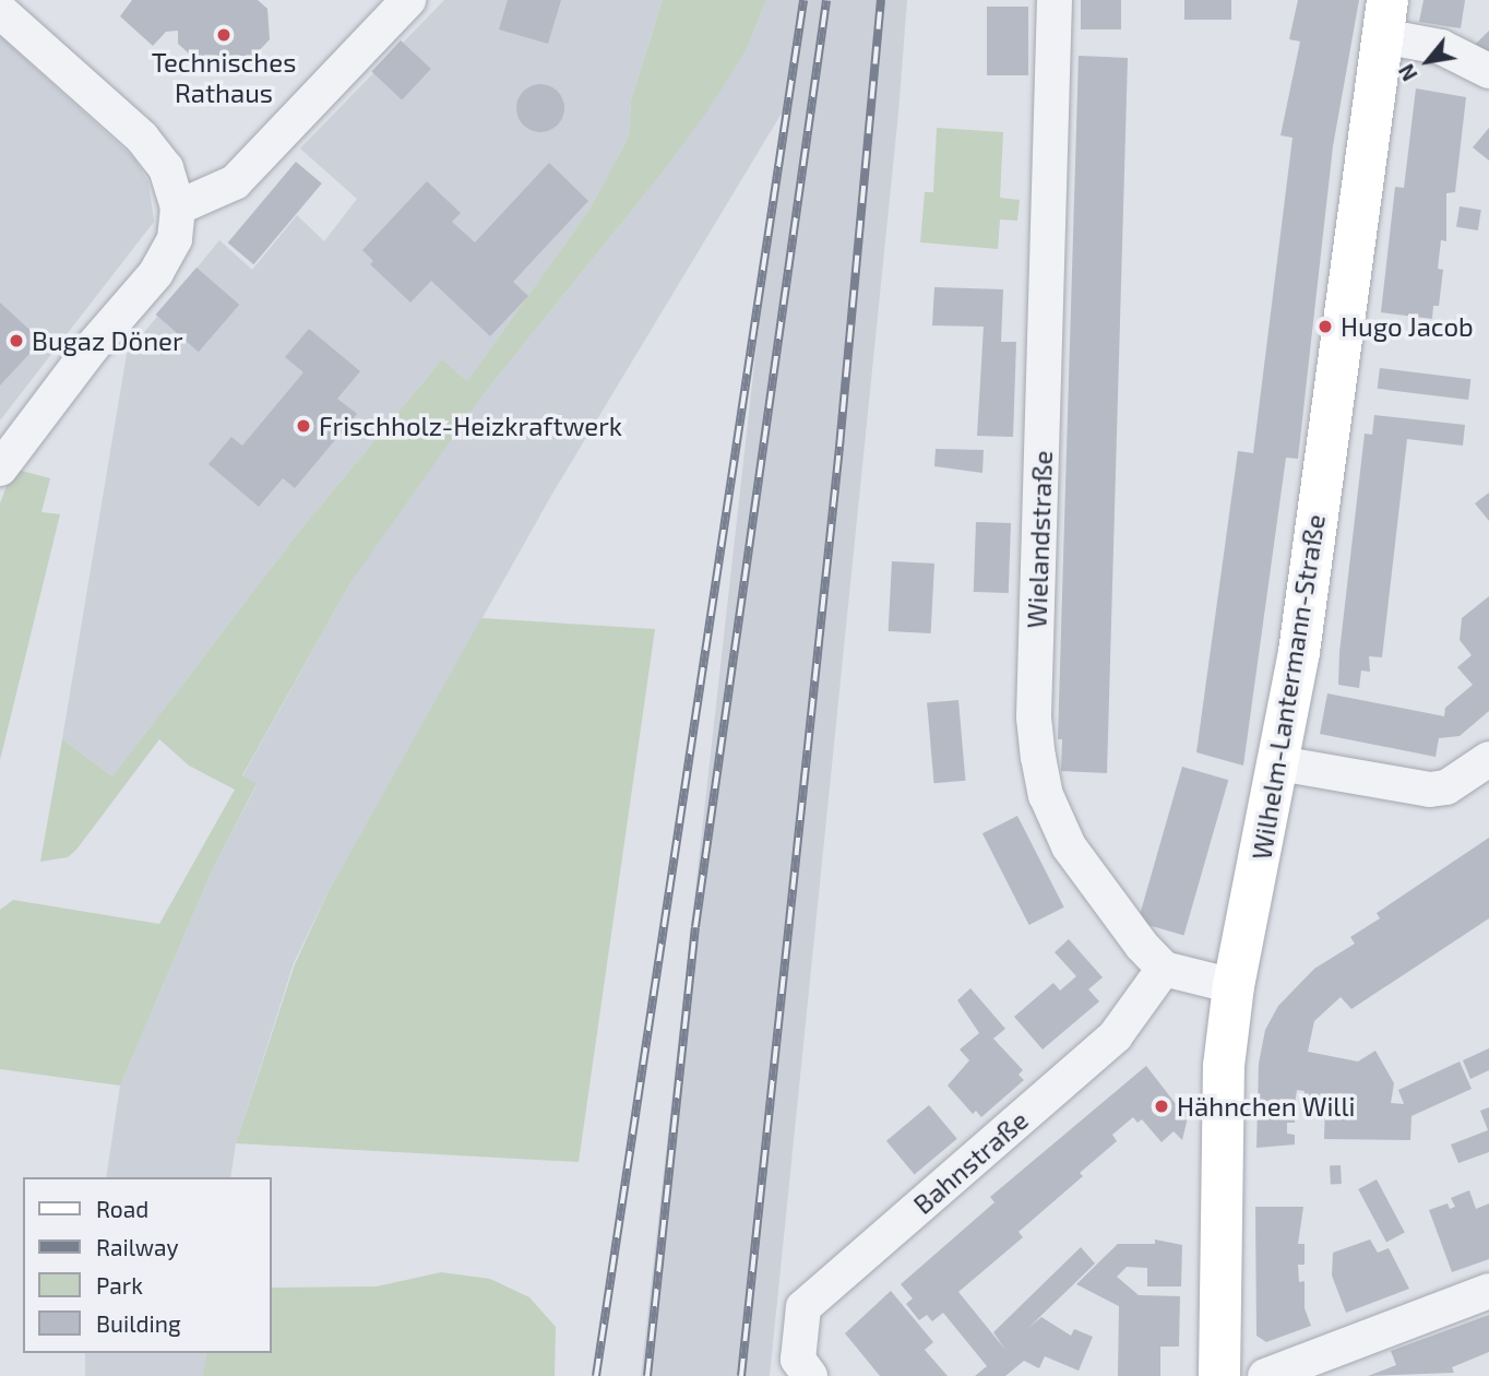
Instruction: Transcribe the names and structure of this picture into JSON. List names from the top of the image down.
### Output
{
  "streets": {
    "main road": ["Wilhelm-Lantermann-Straße"],
    "street": ["Wielandstraße", "Bahnstraße"]
  },
  "crossings": [
    ["Wielandstraße", "Bahnstraße"]
  ],
  "places": [
    "Technisches Rathaus",
    "Hugo Jacob",
    "Bugaz Döner",
    "Frischholz-Heizkraftwerk",
    "Hähnchen Willi"
  ],
  "legend": [
    "Road",
    "Railway",
    "Park",
    "Building"
  ],
  "north": "bottom left"
}
